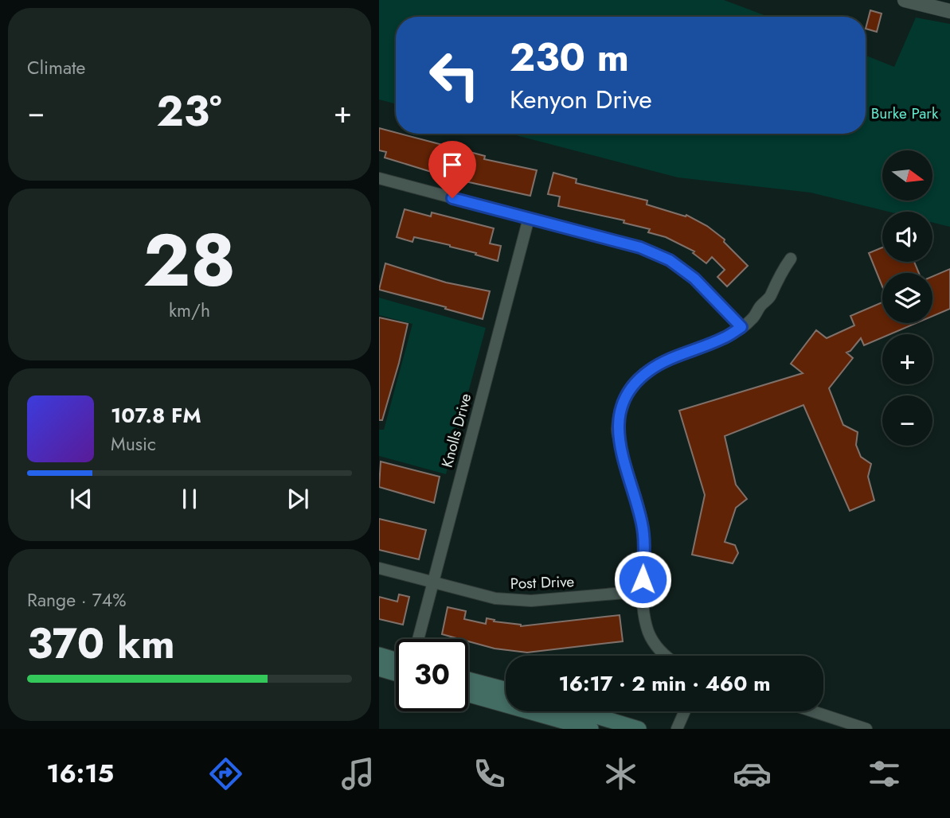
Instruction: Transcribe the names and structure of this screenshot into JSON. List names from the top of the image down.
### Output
{
  "streets": {
    "street": ["Knolls Drive", "Post Drive"]
  },
  "crossings": [
    ["Knolls Drive", "Post Drive"]
  ],
  "parks": ["Burke Park"],
  "north": "right",
  "page": {
    "tile": [
      "Climate",
      ["28", "km/h"],
      ["Range · 74%", "370 km"]
    ],
    "turn": ["230 m", "Kenyon Drive"],
    "heat": ["−", "23°", "+"],
    "map_buttons": ["+", "−"],
    "song": ["107.8 FM", "Music"],
    "limit": "30",
    "trip": "16:17 · 2 min · 460 m",
    "tabs": "16:15"
  }
}
